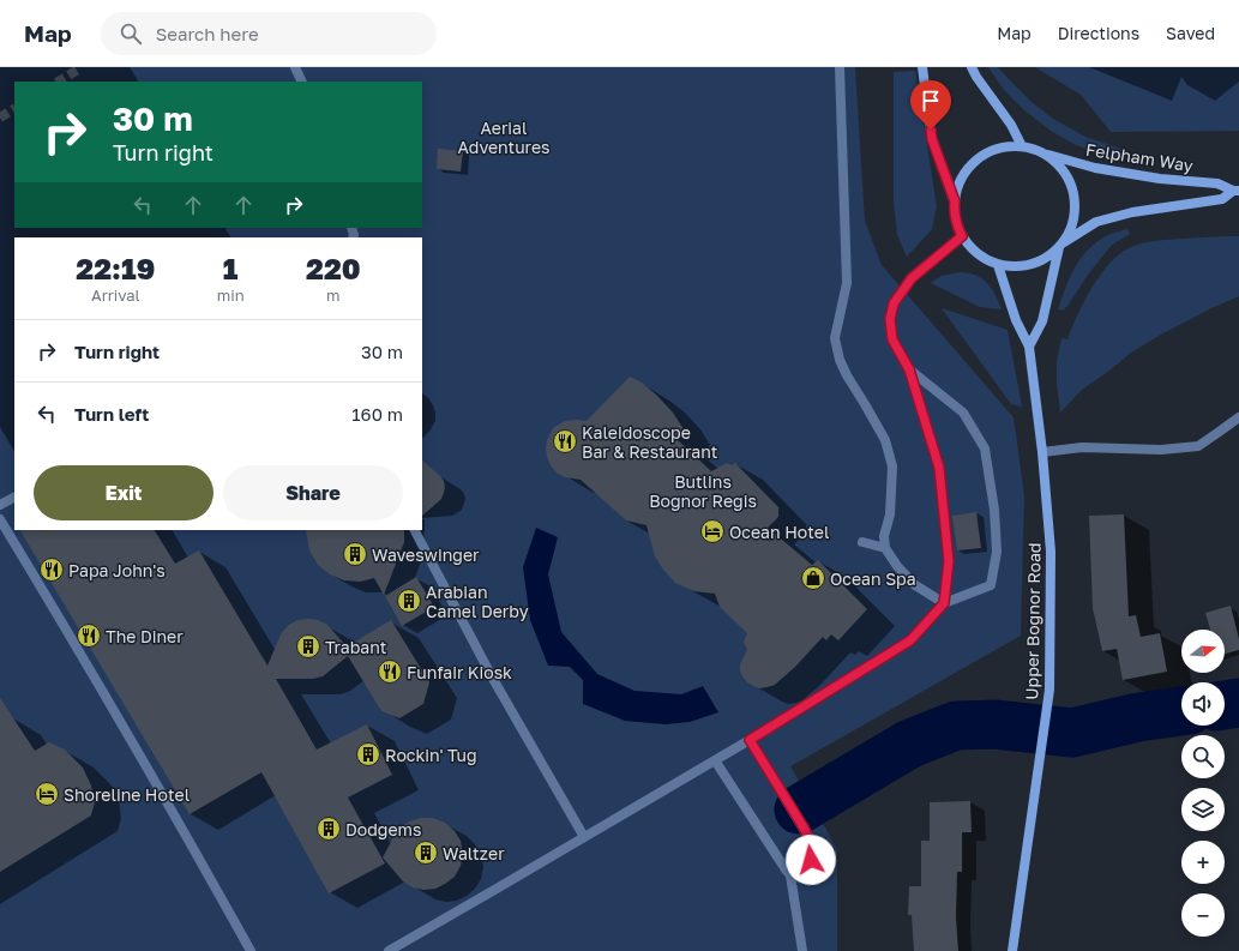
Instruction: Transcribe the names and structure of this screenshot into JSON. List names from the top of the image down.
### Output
{
  "streets": {
    "main road": ["Felpham Way", "Upper Bognor Road"]
  },
  "crossings": [
    ["Felpham Way", "Upper Bognor Road"]
  ],
  "parks": ["Aerial Adventures", "Butlins Bognor Regis"],
  "places": {
    "restaurant": [
      "Kaleidoscope Bar & Restaurant",
      "Papa John's",
      "The Diner",
      "Funfair Kiosk"
    ],
    "hotel": ["Ocean Hotel", "Shoreline Hotel"],
    "building": [
      "Waveswinger",
      "Arabian Camel Derby",
      "Trabant",
      "Rockin' Tug",
      "Dodgems",
      "Waltzer"
    ],
    "shop": ["Ocean Spa"]
  },
  "north": "right",
  "page": {
    "header": "Map",
    "search": "Search here",
    "nav": ["Map", "Directions", "Saved"],
    "turn": ["30 m", "Turn right"],
    "eta": [
      "22:19",
      "Arrival",
      "1",
      "min",
      "220",
      "m"
    ],
    "list": [
      {
        "name": "Turn right",
        "value": "30 m"
      },
      {
        "name": "Turn left",
        "value": "160 m"
      }
    ],
    "buttons": ["Exit", "Share"],
    "map_buttons": ["+", "−"]
  }
}
